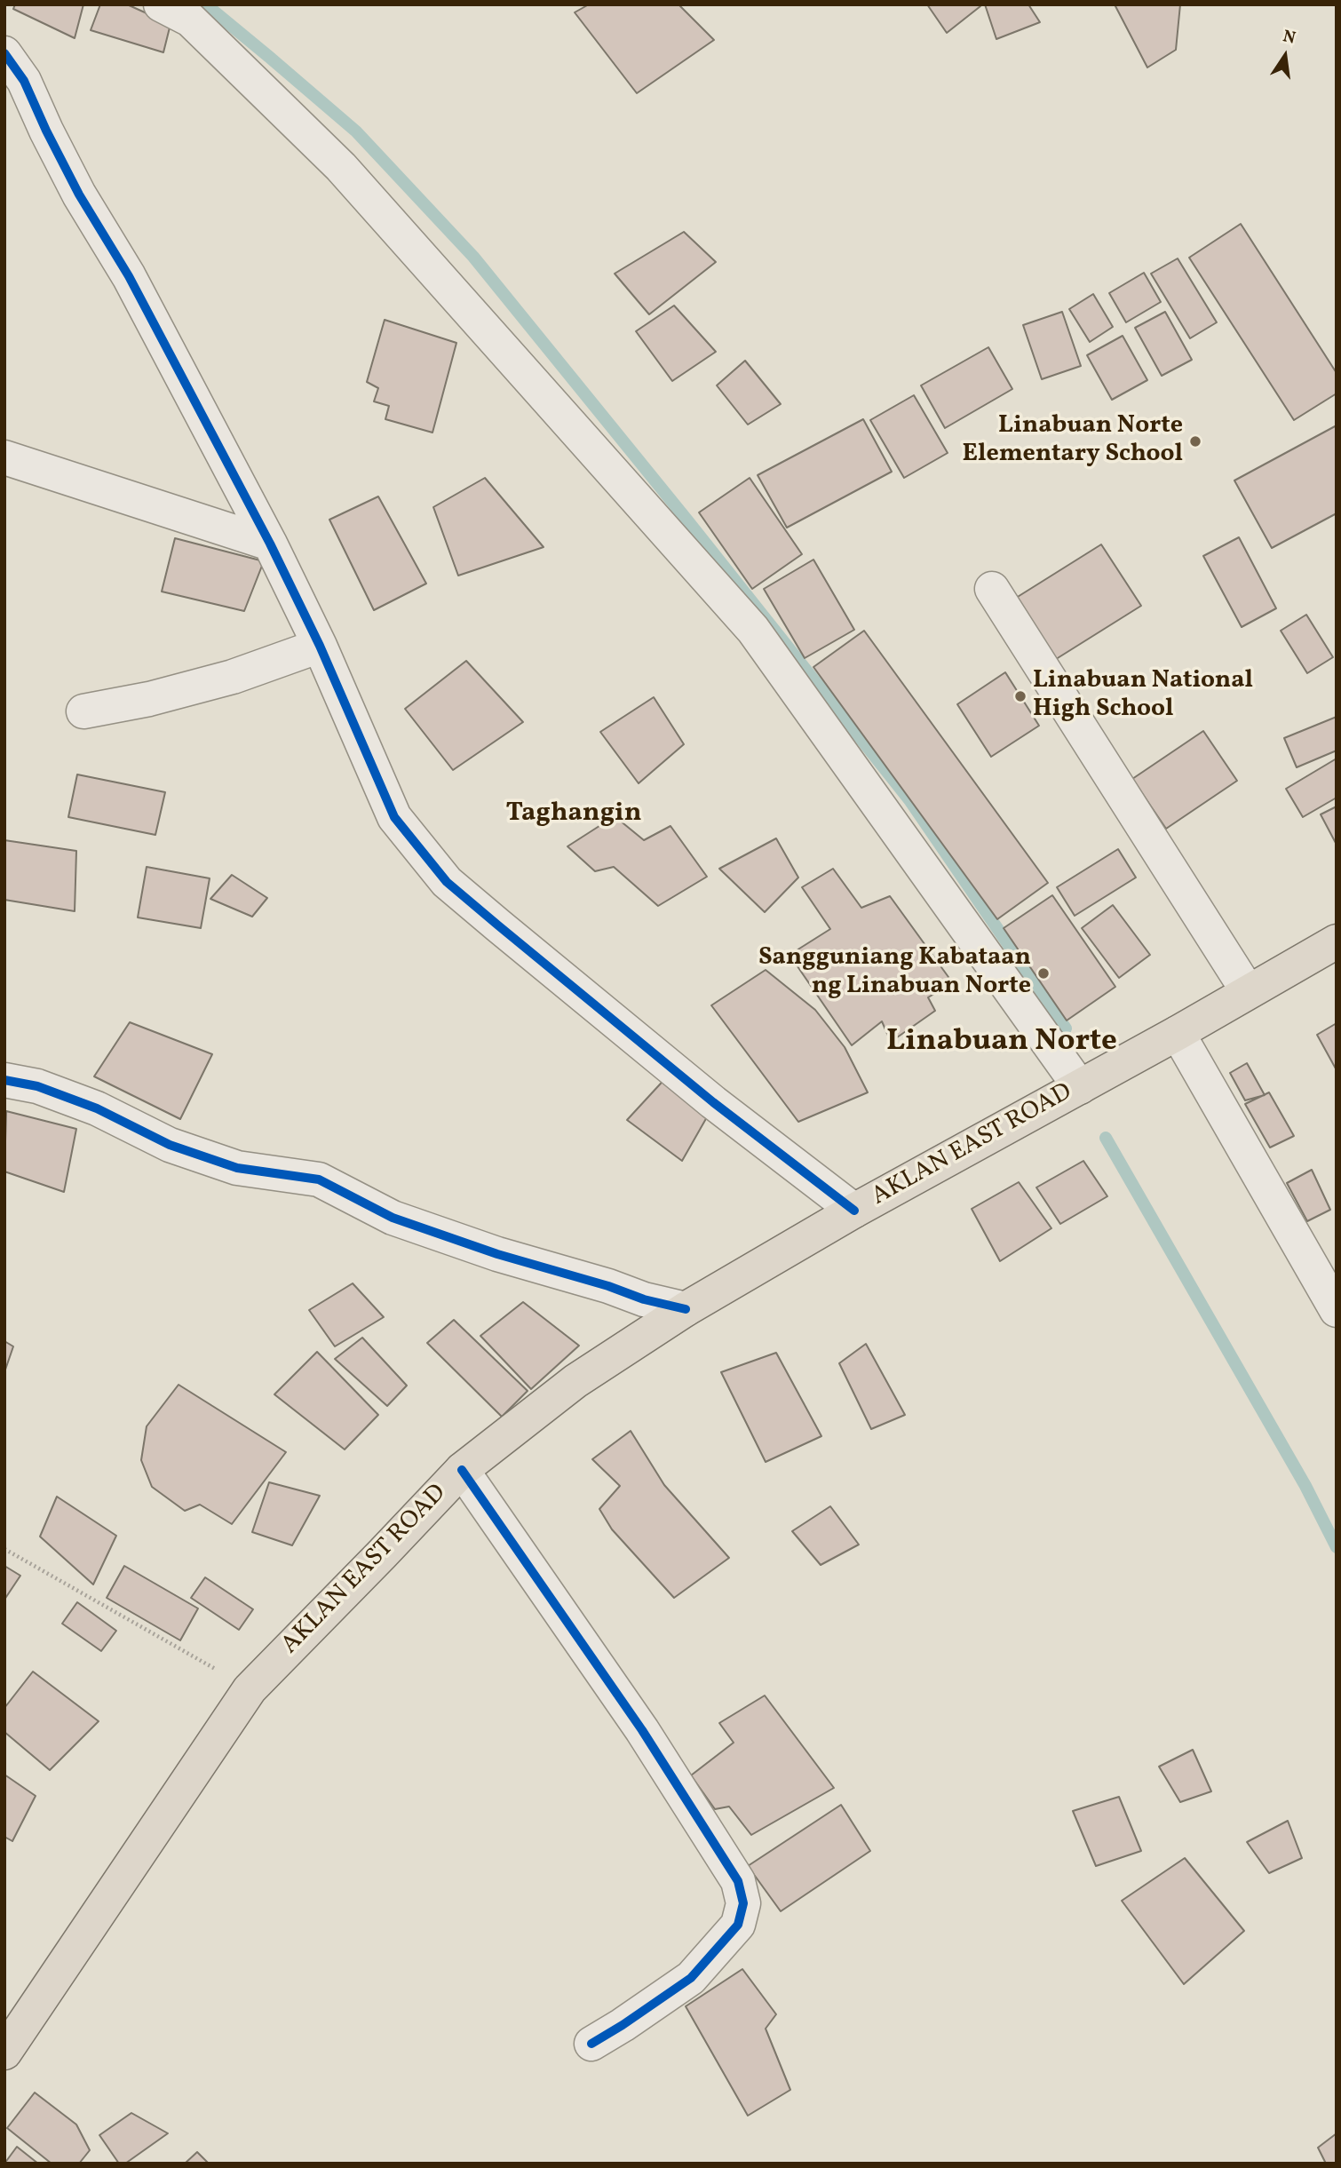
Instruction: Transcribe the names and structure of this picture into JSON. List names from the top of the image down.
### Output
{
  "streets": {
    "main road": ["AKLAN EAST ROAD"]
  },
  "districts": ["Taghangin", "Linabuan Norte"],
  "places": ["Linabuan Norte Elementary School", "Linabuan National High School", "Sangguniang Kabataan ng Linabuan Norte"],
  "north": "top"
}
